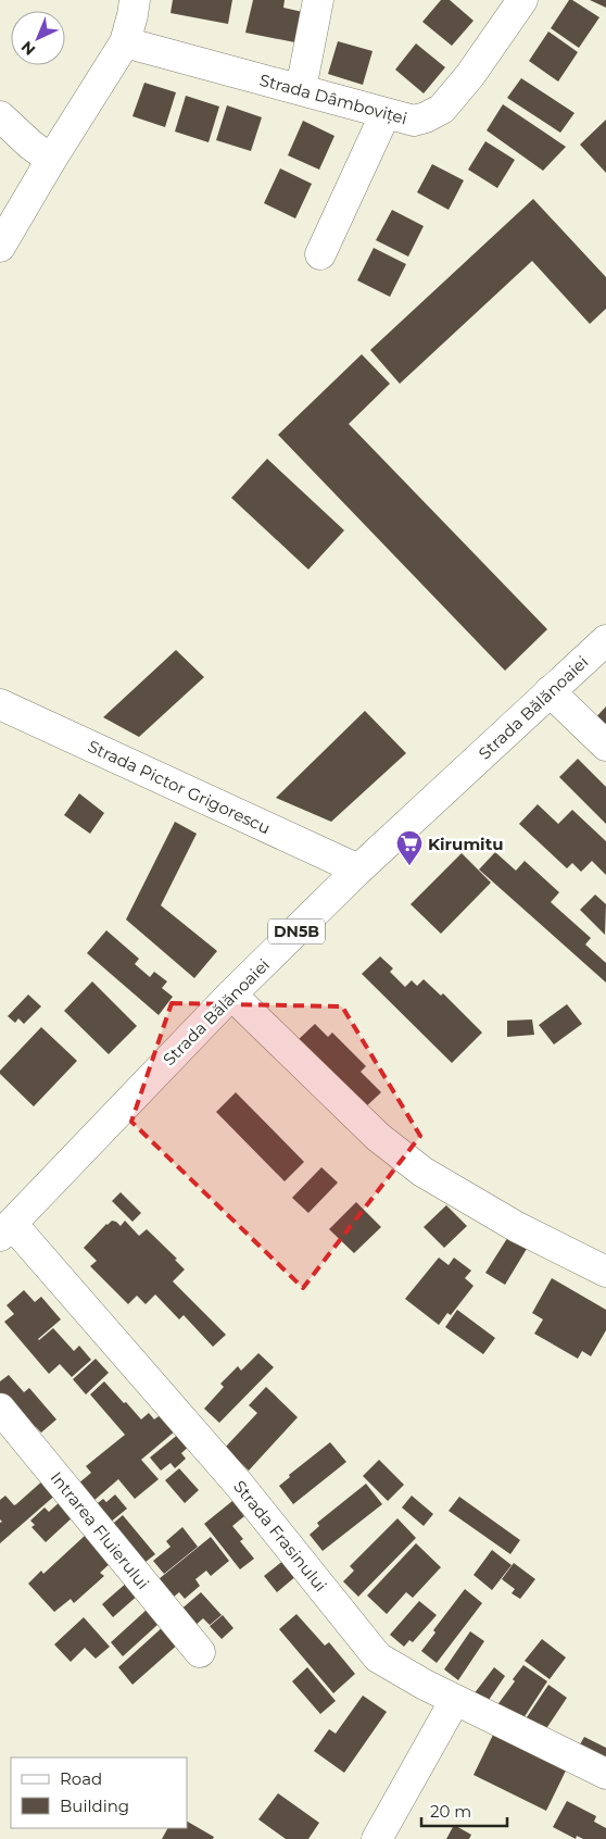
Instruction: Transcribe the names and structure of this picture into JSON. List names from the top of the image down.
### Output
{
  "streets": {
    "street": [
      "Strada Dâmboviței",
      "Strada Bălănoaiei",
      "Strada Pictor Grigorescu",
      "DN5B",
      "Intrarea Fluierului",
      "Strada Frasinului"
    ]
  },
  "crossings": [
    ["Strada Bălănoaiei", "Strada Pictor Grigorescu"],
    ["Strada Bălănoaiei", "Strada Frasinului"]
  ],
  "places": {
    "supermarket": ["Kirumitu"]
  },
  "legend": ["Road", "Building"],
  "scale_bar": "20 m",
  "north": "bottom left"
}
